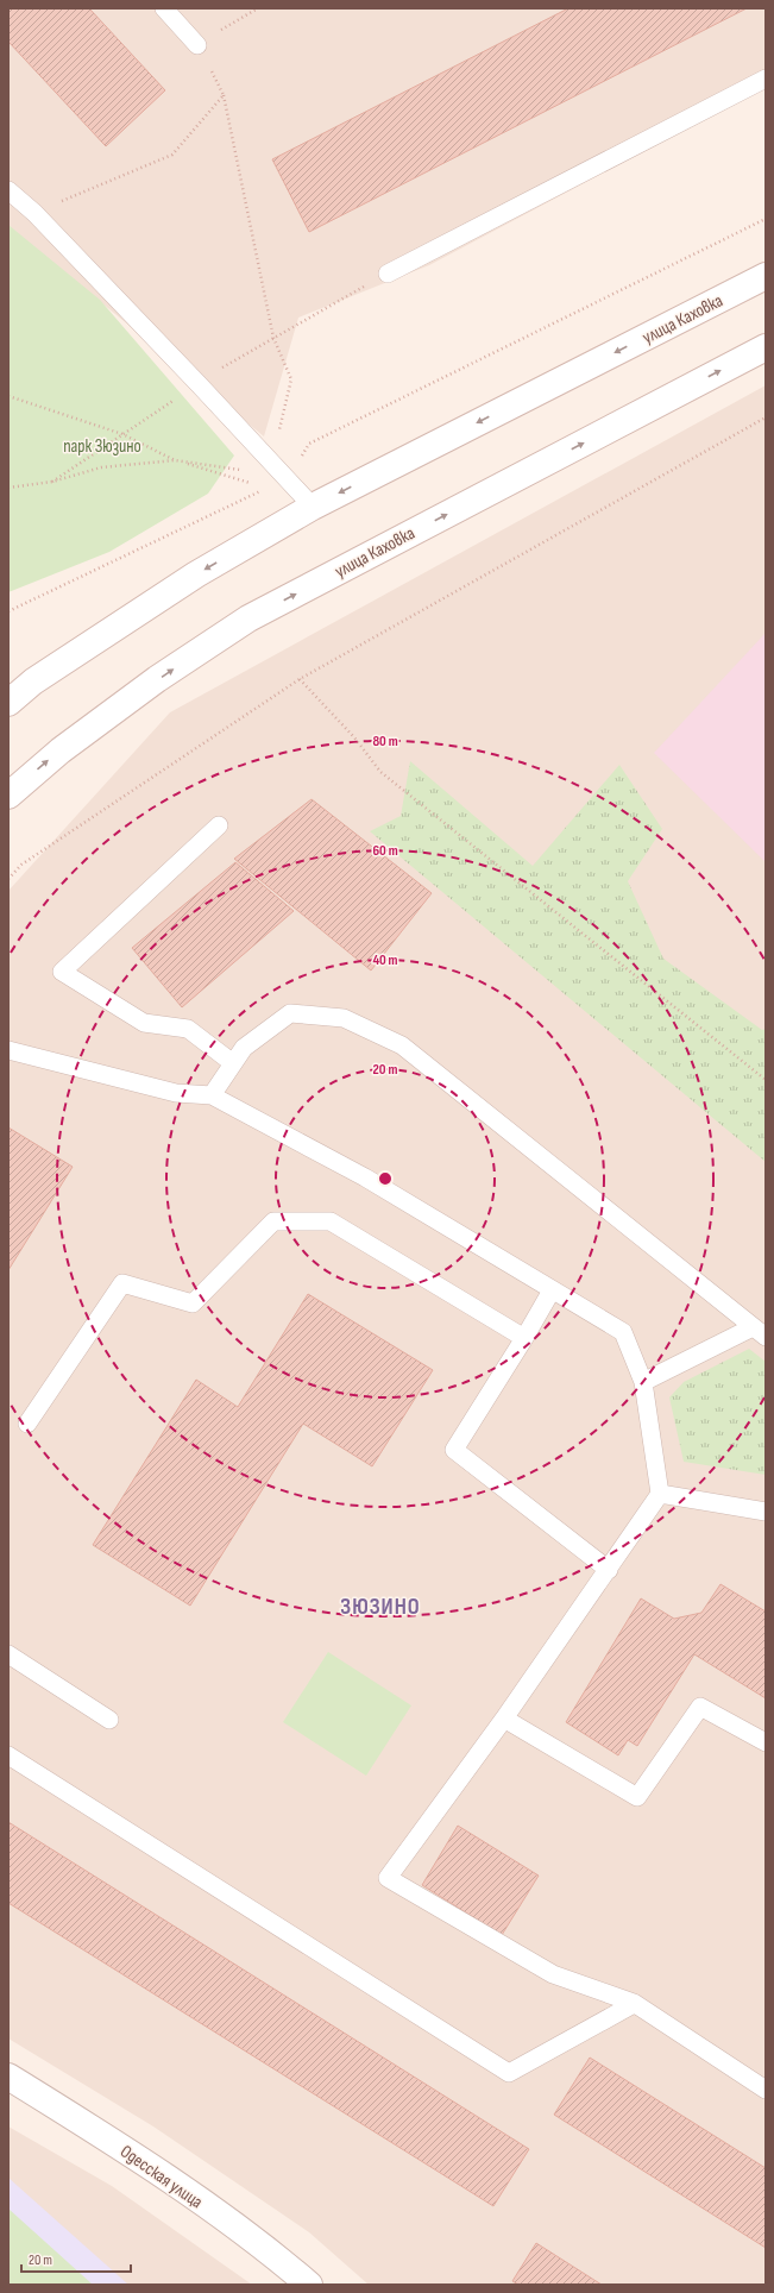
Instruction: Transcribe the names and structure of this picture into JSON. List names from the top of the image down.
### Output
{
  "streets": {
    "main road": ["улица Каховка", "Одесская улица"]
  },
  "districts": ["ЗЮЗИНО"],
  "parks": ["парк Зюзино"],
  "scale_bar": "20 m",
  "rings": [
    "80 m",
    "60 m",
    "40 m",
    "20 m"
  ]
}
